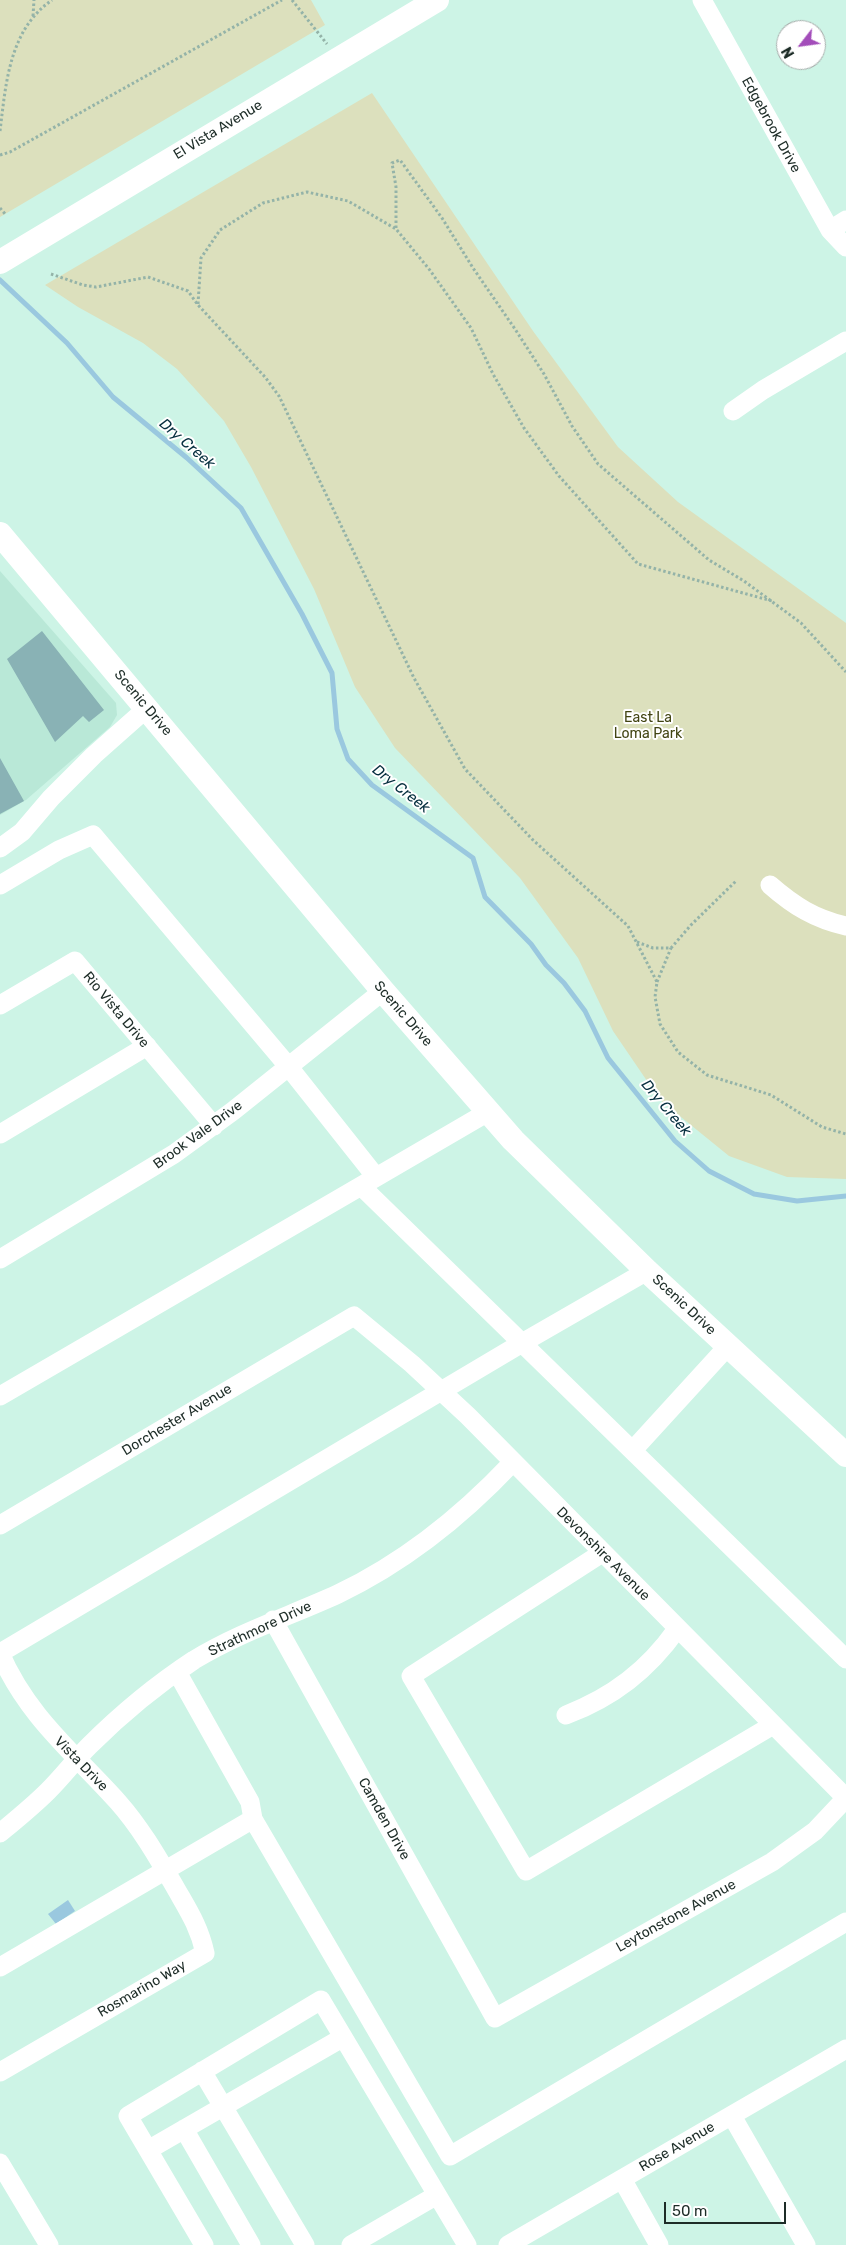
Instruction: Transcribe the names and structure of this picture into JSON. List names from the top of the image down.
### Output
{
  "streets": {
    "main road": ["El Vista Avenue", "Scenic Drive"],
    "street": [
      "Edgebrook Drive",
      "Rio Vista Drive",
      "Brook Vale Drive",
      "Dorchester Avenue",
      "Devonshire Avenue",
      "Strathmore Drive",
      "Vista Drive",
      "Camden Drive",
      "Leytonstone Avenue",
      "Rosmarino Way",
      "Rose Avenue"
    ]
  },
  "crossings": [
    ["Scenic Drive", "Brook Vale Drive"],
    ["Rio Vista Drive", "Brook Vale Drive"],
    ["Dorchester Avenue", "Devonshire Avenue"],
    ["Devonshire Avenue", "Strathmore Drive"],
    ["Devonshire Avenue", "Leytonstone Avenue"],
    ["Strathmore Drive", "Vista Drive"],
    ["Strathmore Drive", "Camden Drive"],
    ["Vista Drive", "Rosmarino Way"],
    ["Camden Drive", "Leytonstone Avenue"]
  ],
  "water": ["Dry Creek"],
  "parks": ["East La Loma Park"],
  "scale_bar": "50 m",
  "north": "bottom left"
}
